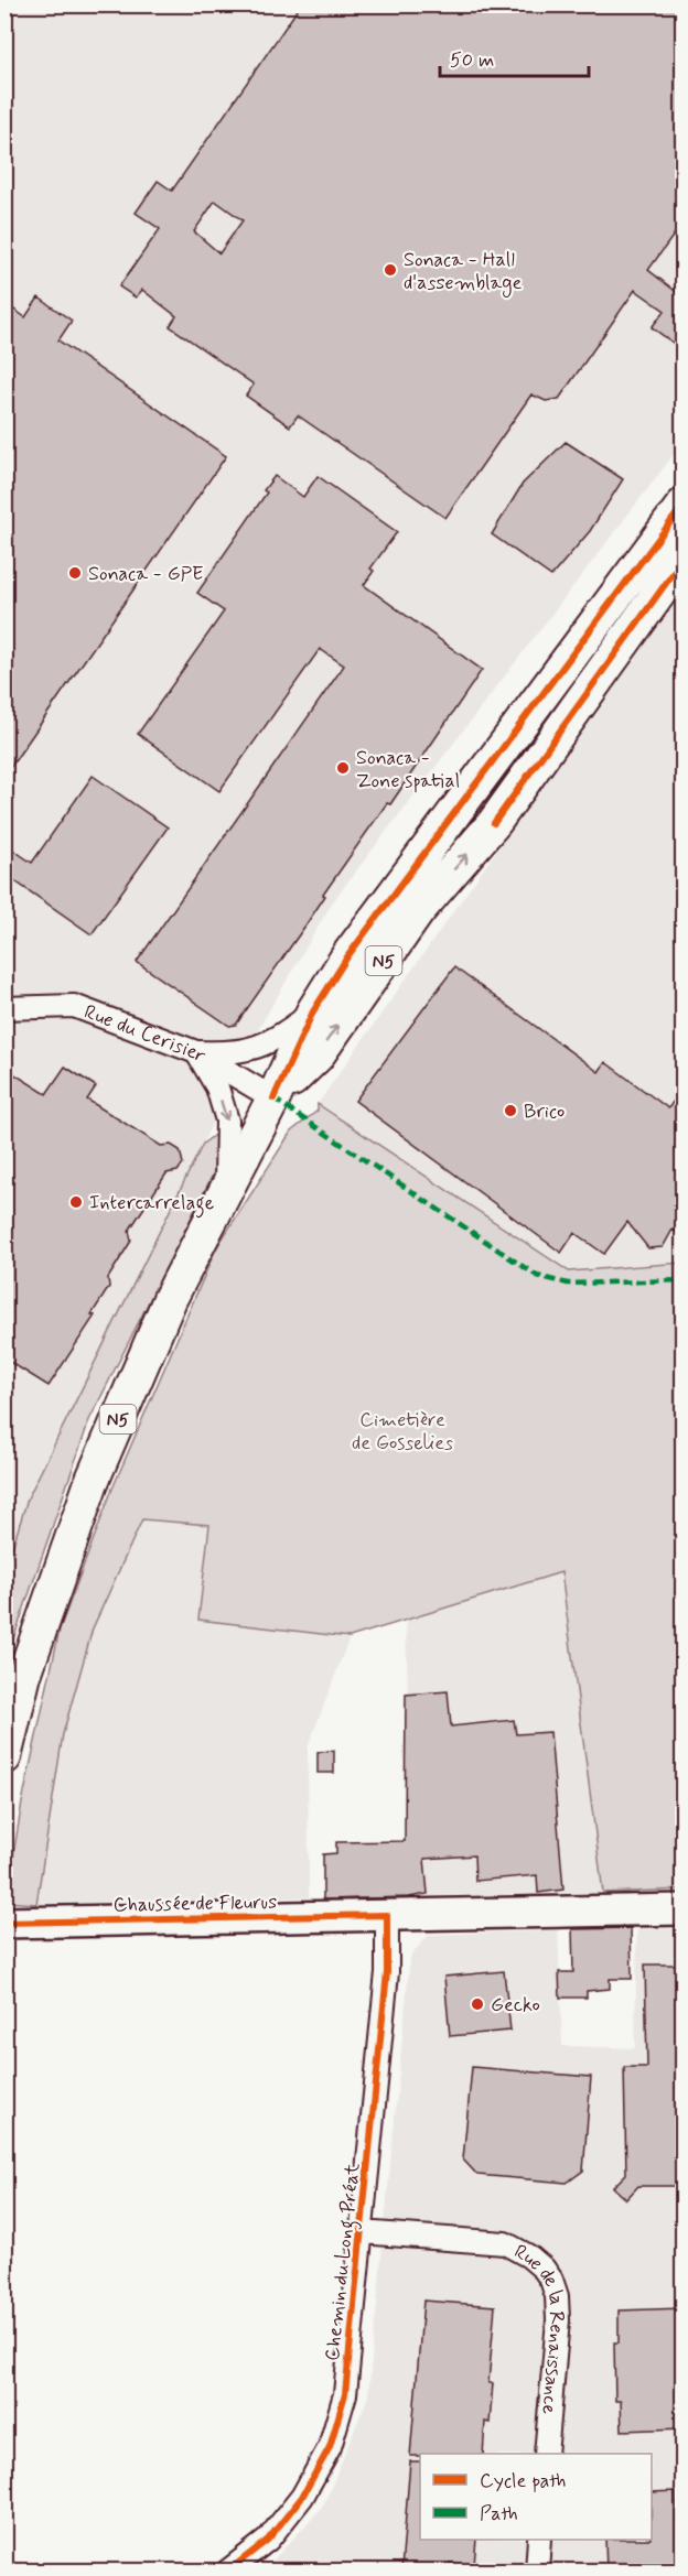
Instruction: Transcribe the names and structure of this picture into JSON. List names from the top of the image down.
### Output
{
  "streets": {
    "main road": ["N5", "Chaussée de Fleurus"],
    "street": ["Rue du Cerisier", "Chemin du Long Préat", "Rue de la Renaissance"]
  },
  "crossings": [
    ["N5", "Rue du Cerisier"],
    ["Chaussée de Fleurus", "Chemin du Long Préat"],
    ["Chemin du Long Préat", "Rue de la Renaissance"]
  ],
  "parks": ["Cimetière de Gosselies"],
  "places": [
    "Sonaca - Hall d'assemblage",
    "Sonaca - GPE",
    "Sonaca - Zone spatial",
    "Brico",
    "Intercarrelage",
    "Gecko"
  ],
  "legend": ["Cycle path", "Path"],
  "scale_bar": "50 m"
}
